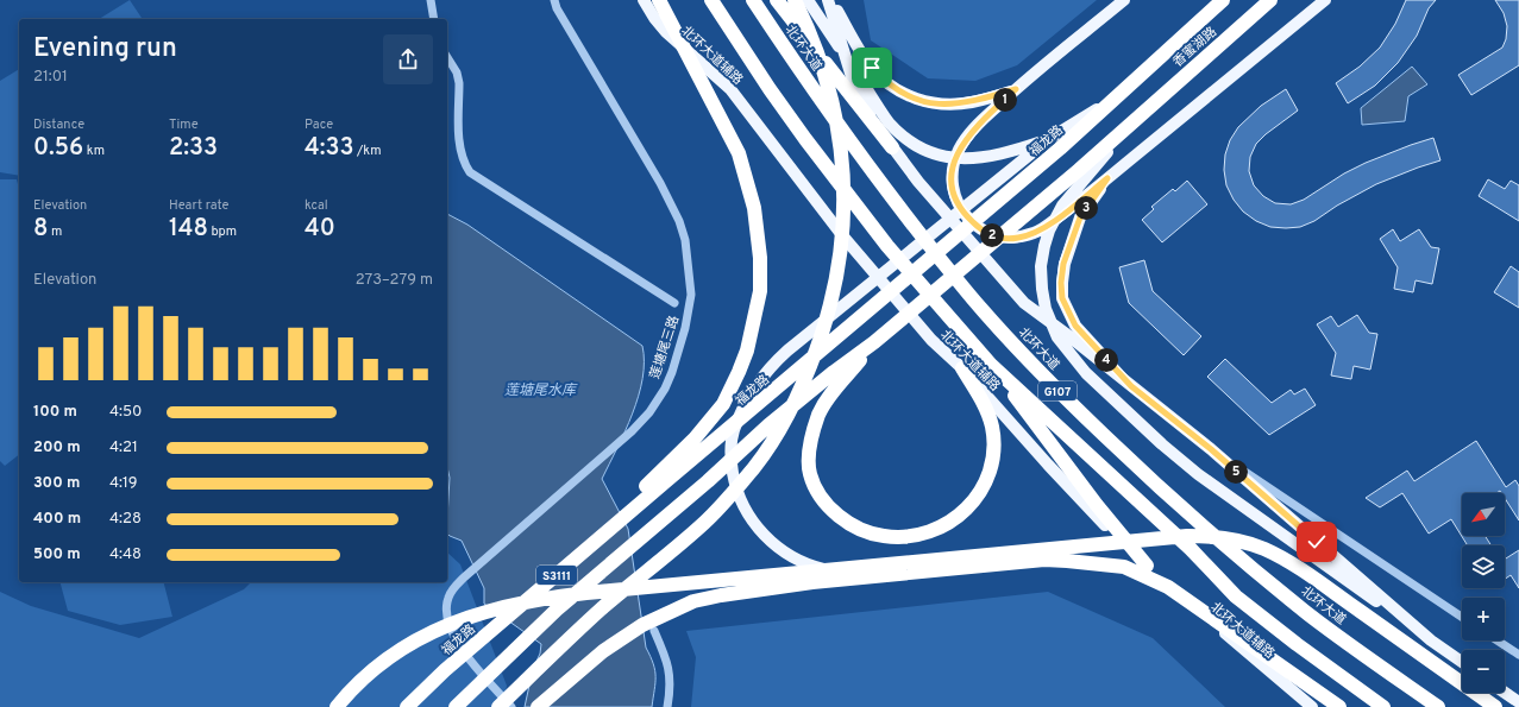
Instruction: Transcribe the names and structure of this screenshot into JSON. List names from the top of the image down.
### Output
{
  "streets": {
    "highway": [
      "香蜜湖路",
      "北环大道",
      "福龙路",
      "G107",
      "S3111"
    ],
    "main road": ["北环大道辅路"],
    "street": ["莲塘尾三路"]
  },
  "crossings": [
    ["香蜜湖路", "福龙路"],
    ["香蜜湖路", "S3111"]
  ],
  "water": ["莲塘尾水库"],
  "north": "bottom left",
  "page": {
    "heading": ["Evening run", "21:01"],
    "pins": [
      "1",
      "3",
      "2",
      "4",
      "5"
    ],
    "stats": [
      ["Distance", "0.56 km"],
      ["Time", "2:33"],
      ["Pace", "4:33 /km"],
      ["Elevation", "8 m"],
      ["Heart rate", "148 bpm"],
      ["kcal", "40"]
    ],
    "chart": ["Elevation", "273–279 m"],
    "list": [
      {
        "name": "100 m",
        "note": "4:50"
      },
      {
        "name": "200 m",
        "note": "4:21"
      },
      {
        "name": "300 m",
        "note": "4:19"
      },
      {
        "name": "400 m",
        "note": "4:28"
      },
      {
        "name": "500 m",
        "note": "4:48"
      }
    ],
    "map_buttons": ["+", "−"]
  }
}
